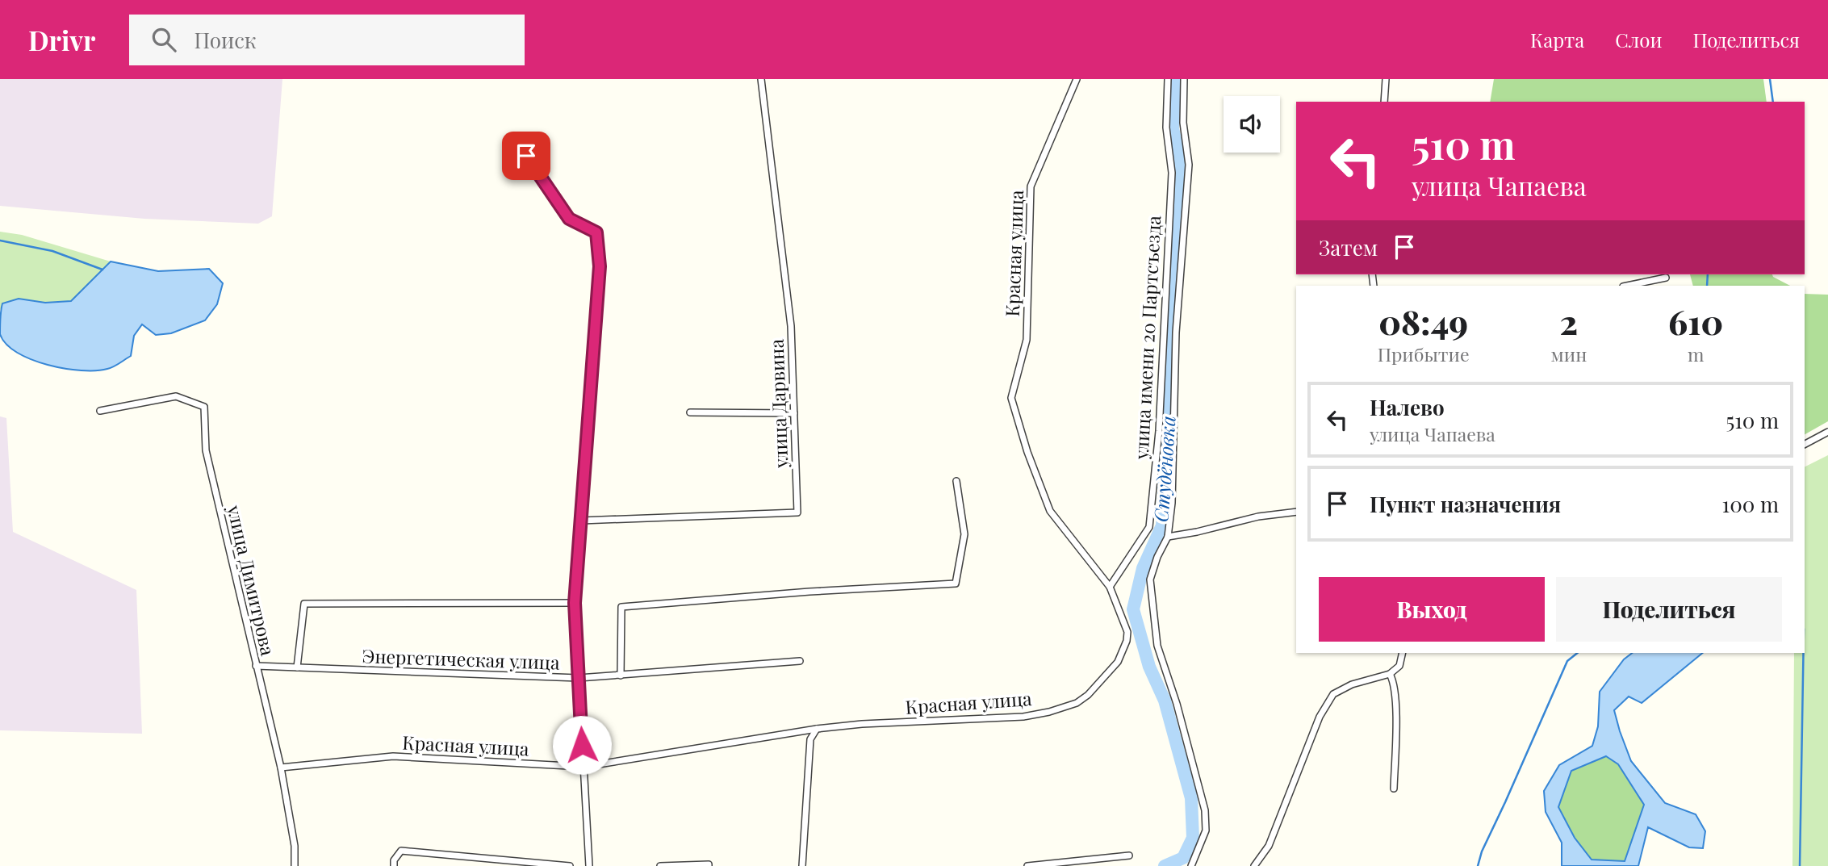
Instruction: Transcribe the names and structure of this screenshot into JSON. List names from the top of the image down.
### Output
{
  "streets": {
    "street": [
      "Красная улица",
      "улица имени 20 Партсъезда",
      "улица Дарвина",
      "улица Димитрова",
      "Энергетическая улица"
    ]
  },
  "crossings": [
    ["Красная улица", "улица имени 20 Партсъезда"],
    ["Красная улица", "улица Димитрова"],
    ["улица Димитрова", "Энергетическая улица"]
  ],
  "water": ["Студёновка"],
  "page": {
    "header": "Drivr",
    "search": "Поиск",
    "nav": ["Карта", "Слои", "Поделиться"],
    "turn": ["510 m", "улица Чапаева"],
    "then": "Затем",
    "eta": [
      "08:49",
      "Прибытие",
      "2",
      "мин",
      "610",
      "m"
    ],
    "list": [
      {
        "name": "Налево",
        "note": "улица Чапаева",
        "value": "510 m"
      },
      {
        "name": "Пункт назначения",
        "value": "100 m"
      }
    ],
    "buttons": ["Выход", "Поделиться"]
  }
}
